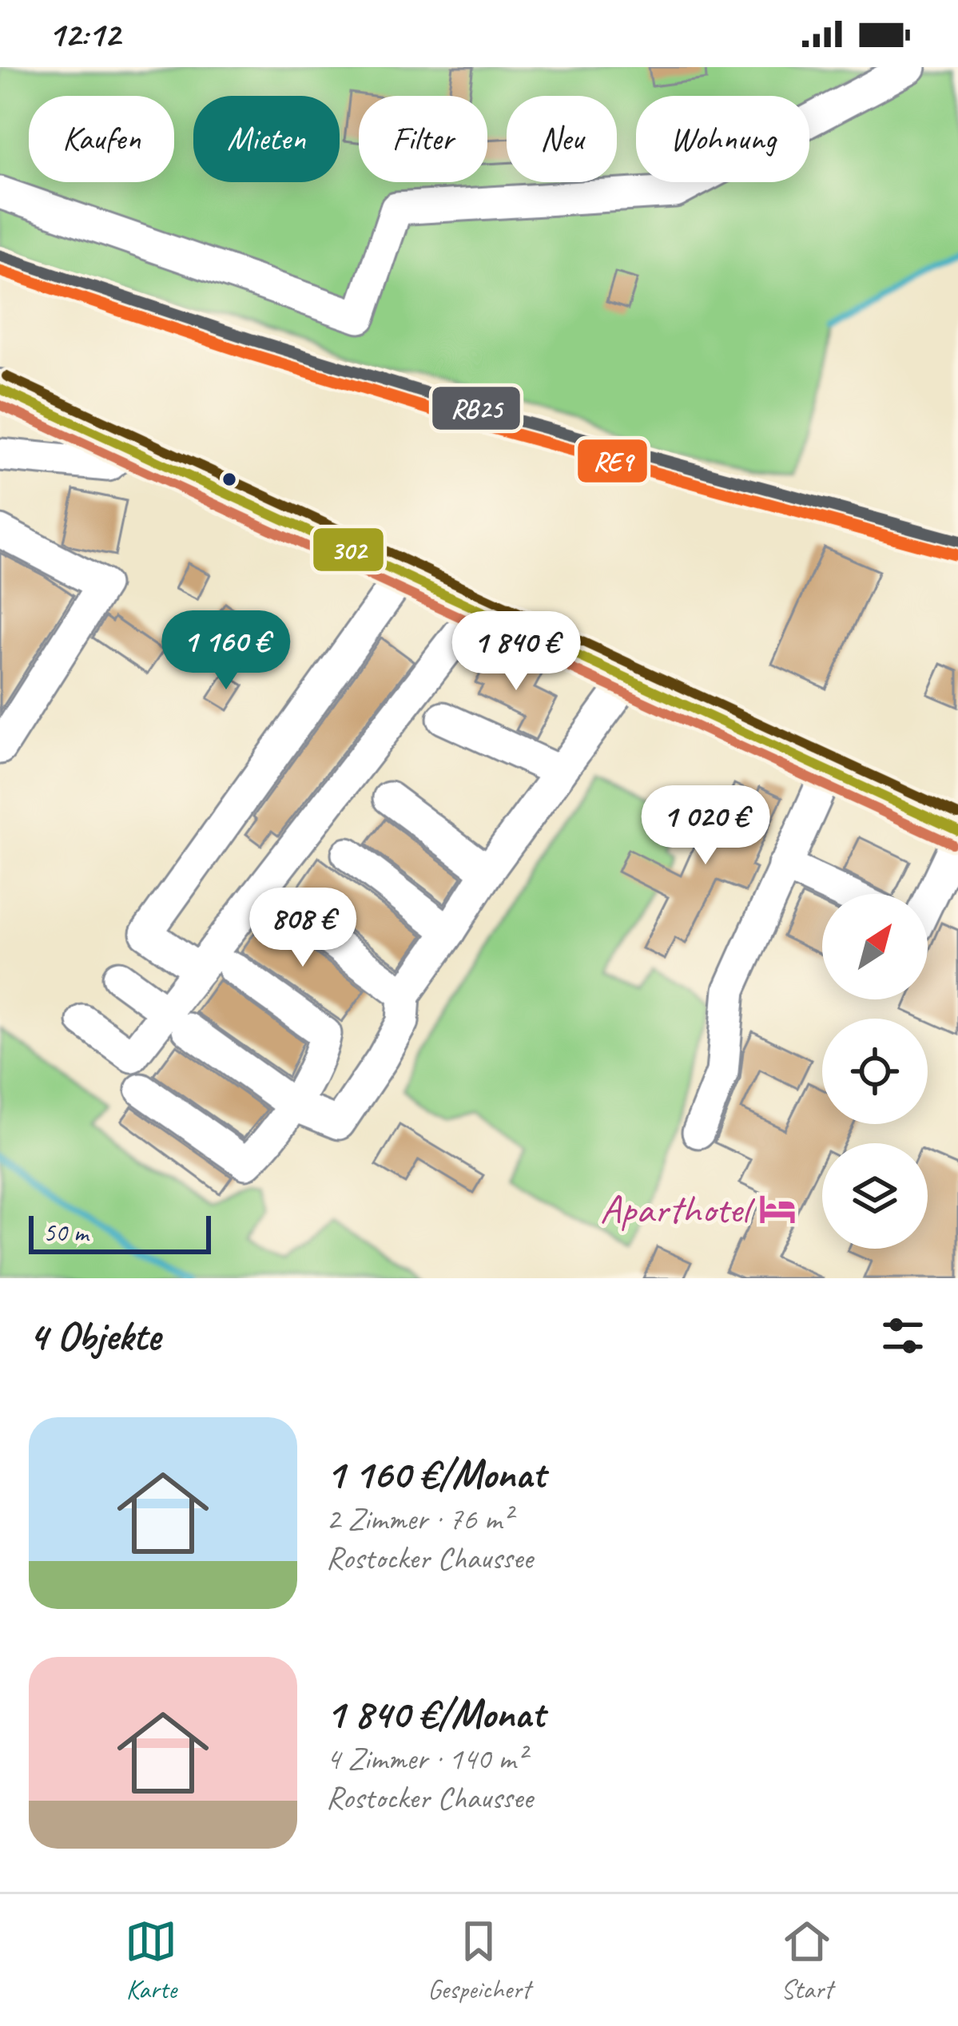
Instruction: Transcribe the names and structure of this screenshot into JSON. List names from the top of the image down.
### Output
{
  "places": {
    "hotel": ["Aparthotel"]
  },
  "lines": ["transit line RB25", "transit line RE9", "transit line 302"],
  "scale_bar": "50 m",
  "north": "top right",
  "page": {
    "status": "12:12",
    "chip": [
      "Kaufen",
      "Mieten",
      "Filter",
      "Neu",
      "Wohnung"
    ],
    "price": [
      "1 160 €",
      "1 840 €",
      "1 020 €",
      "808 €"
    ],
    "scale": "50 m",
    "heading": "4 Objekte",
    "list": [
      {
        "name": "1 160 €/Monat",
        "note": "2 Zimmer · 76 m² · Rostocker Chaussee"
      },
      {
        "name": "1 840 €/Monat",
        "note": "4 Zimmer · 140 m² · Rostocker Chaussee"
      }
    ],
    "tabs": ["Karte", "Gespeichert", "Start"]
  }
}
